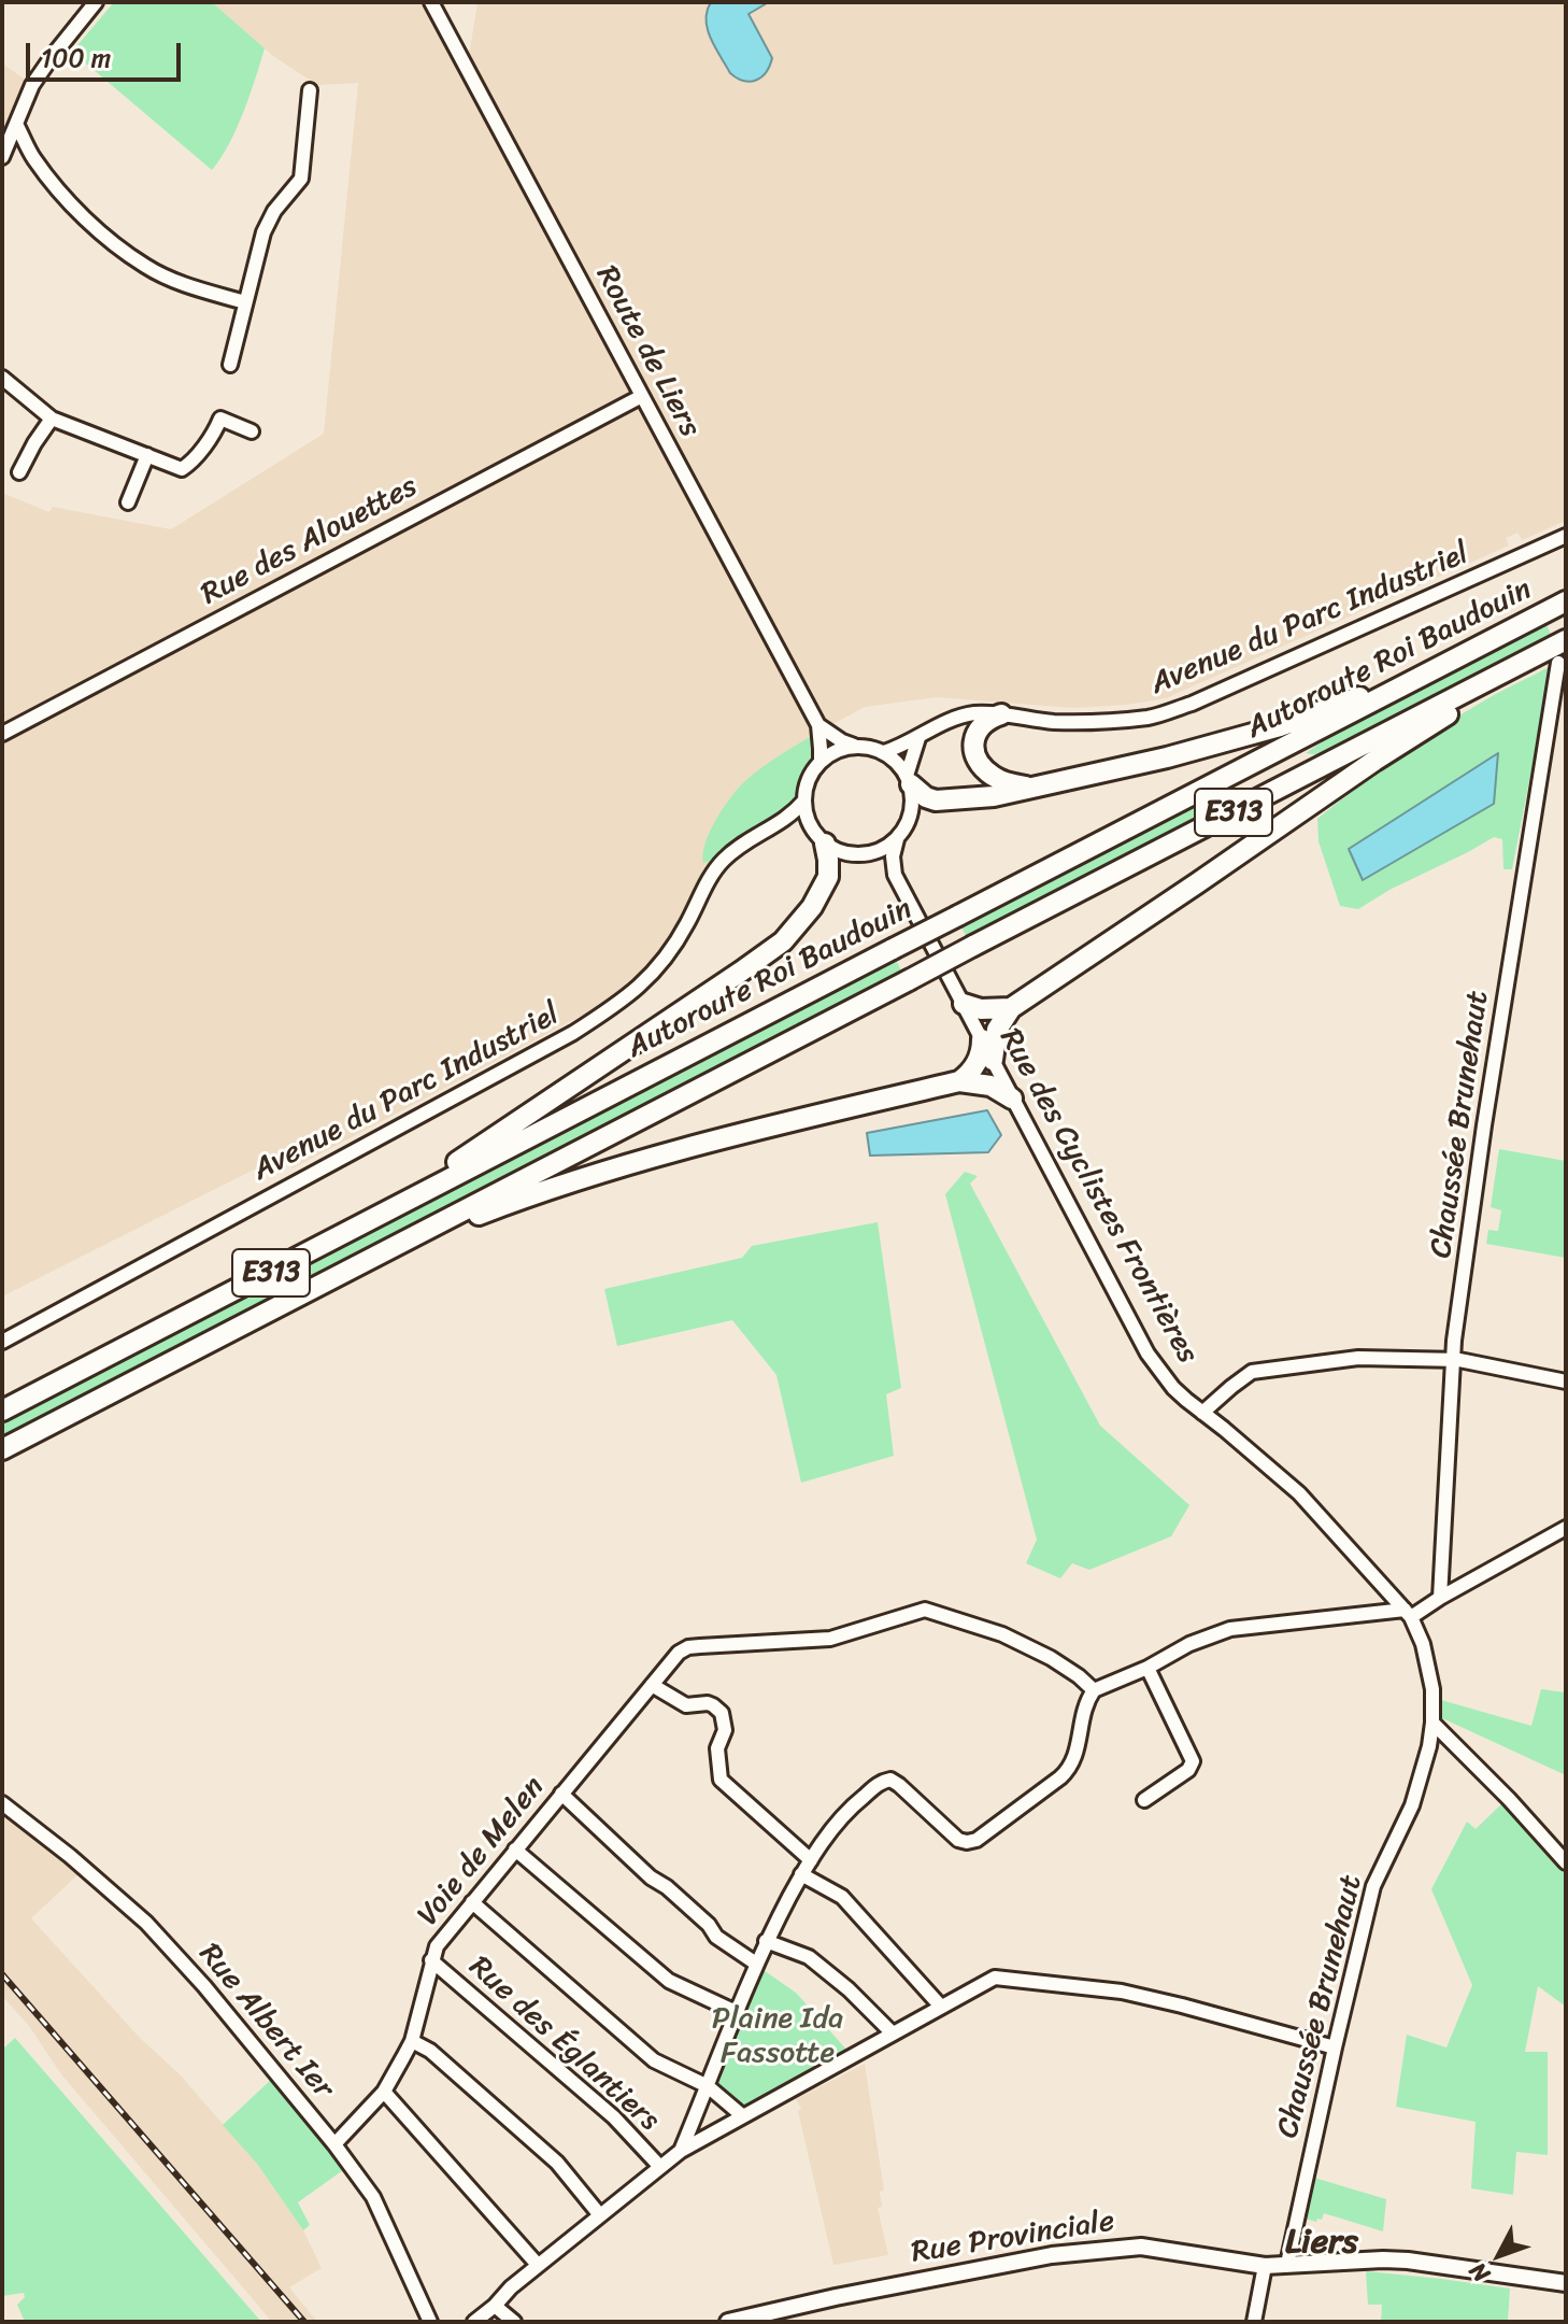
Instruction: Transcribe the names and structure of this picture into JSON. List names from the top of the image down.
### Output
{
  "streets": {
    "highway": ["Autoroute Roi Baudouin", "E313"],
    "main road": ["Rue Provinciale"],
    "street": [
      "Route de Liers",
      "Rue des Alouettes",
      "Avenue du Parc Industriel",
      "Chaussée Brunehaut",
      "Rue des Cyclistes Frontières",
      "Voie de Melen",
      "Rue Albert Ier",
      "Rue des Églantiers"
    ]
  },
  "crossings": [
    ["Route de Liers", "Rue des Alouettes"],
    ["Route de Liers", "Avenue du Parc Industriel"],
    ["Chaussée Brunehaut", "Rue des Cyclistes Frontières"],
    ["Chaussée Brunehaut", "Rue Provinciale"],
    ["Voie de Melen", "Rue Albert Ier"],
    ["Voie de Melen", "Rue des Églantiers"]
  ],
  "districts": ["Liers"],
  "parks": ["Plaine Ida Fassotte"],
  "scale_bar": "100 m",
  "north": "bottom left"
}
